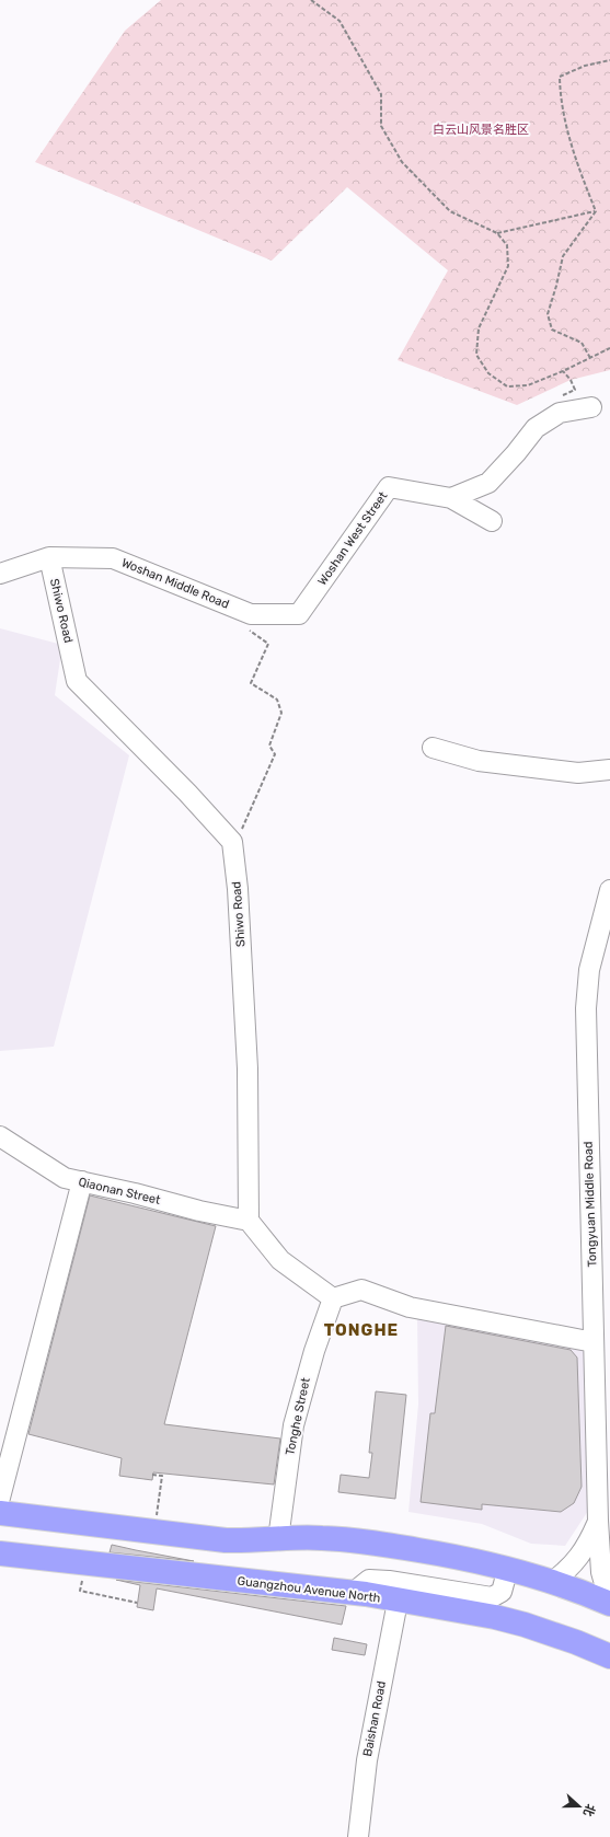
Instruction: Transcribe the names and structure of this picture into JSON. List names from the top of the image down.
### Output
{
  "streets": {
    "highway": ["Guangzhou Avenue North"],
    "street": [
      "Woshan West Street",
      "Woshan Middle Road",
      "Shiwo Road",
      "Qiaonan Street",
      "Tongyuan Middle Road",
      "Tonghe Street",
      "Baishan Road"
    ]
  },
  "crossings": [
    ["Woshan West Street", "Woshan Middle Road"],
    ["Woshan Middle Road", "Shiwo Road"],
    ["Shiwo Road", "Qiaonan Street"],
    ["Guangzhou Avenue North", "Baishan Road"]
  ],
  "districts": ["TONGHE"],
  "parks": ["白云山风景名胜区"],
  "north": "right"
}
